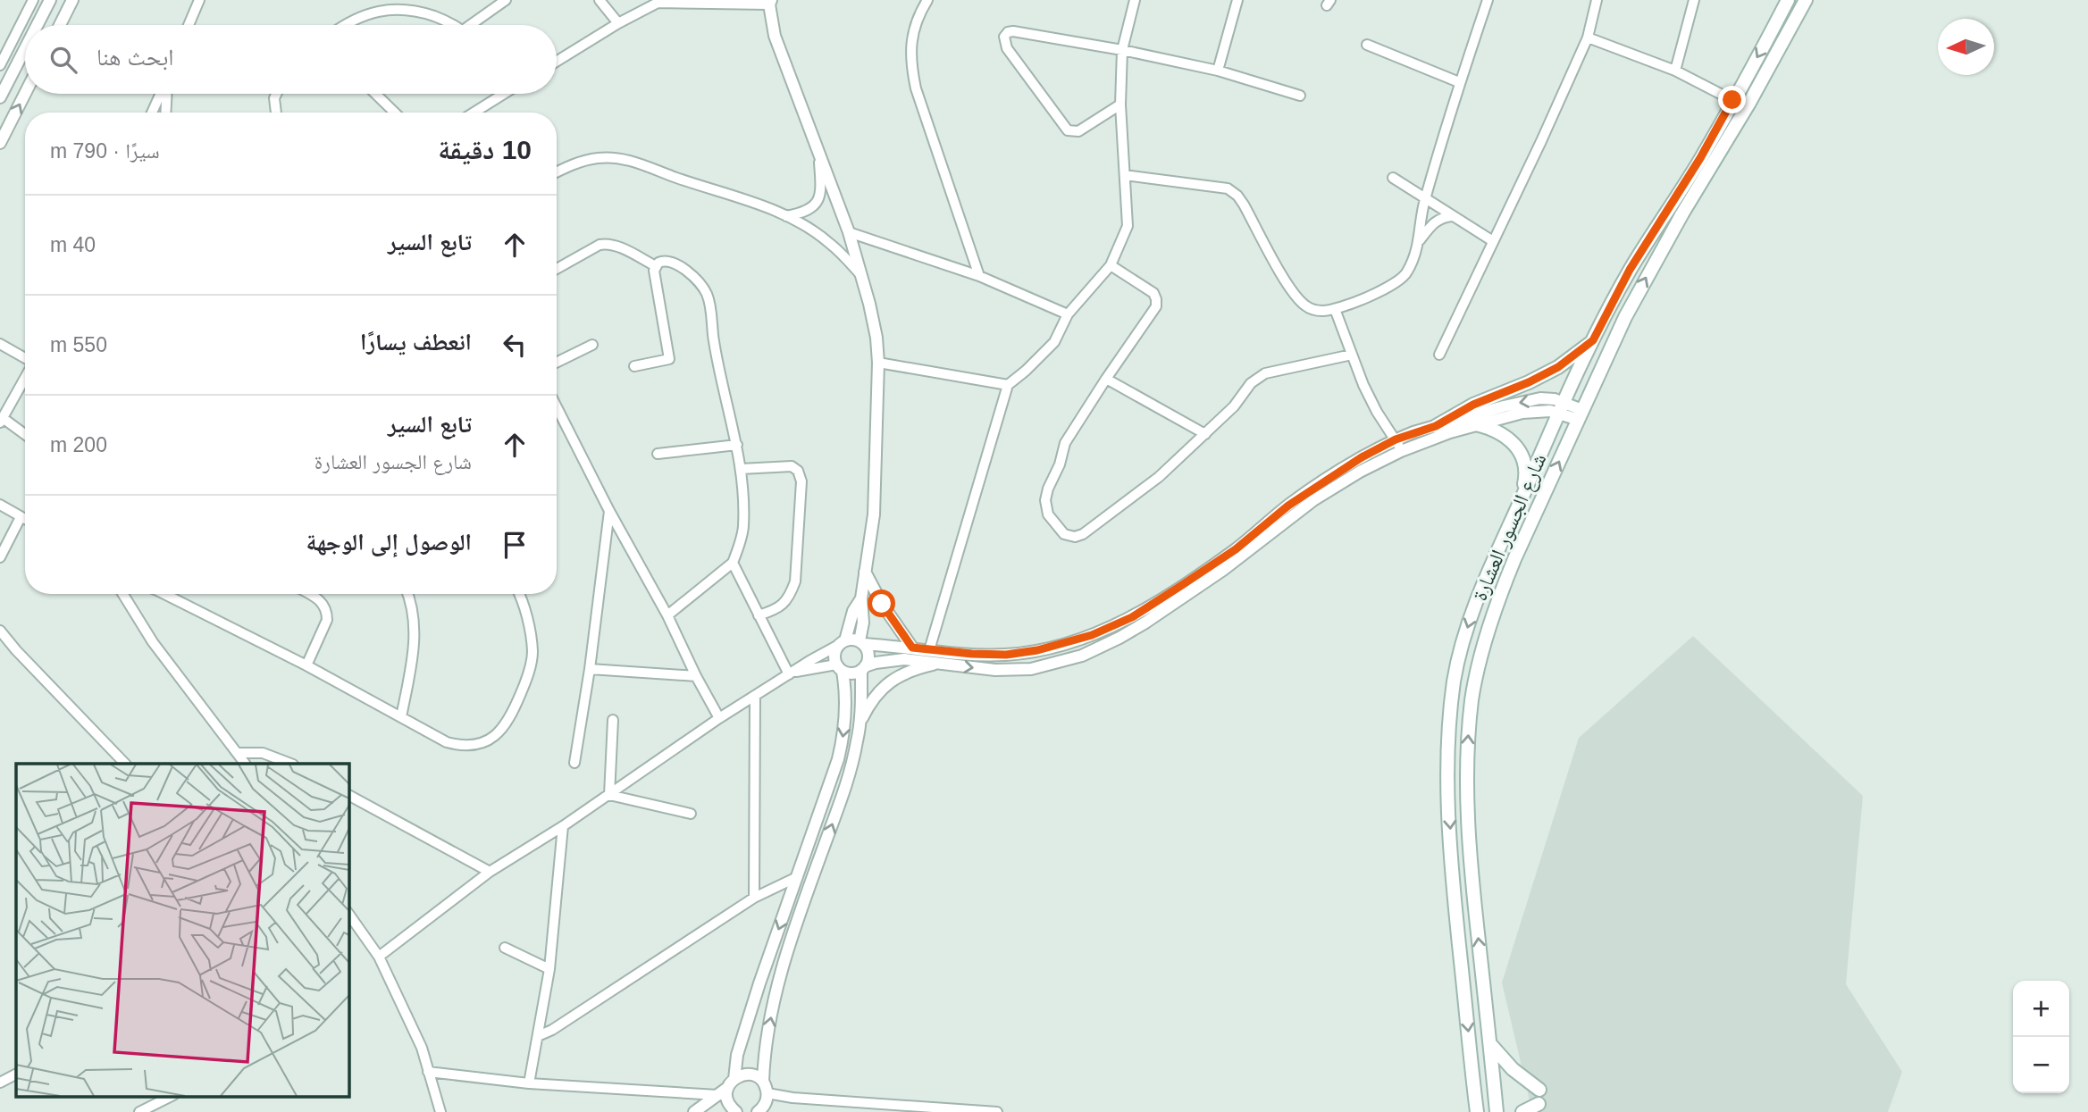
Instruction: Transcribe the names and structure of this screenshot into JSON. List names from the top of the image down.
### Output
{
  "streets": {
    "main road": ["شارع الجسور العشارة"]
  },
  "north": "left",
  "page": {
    "search": "ابحث هنا",
    "heading": ["10 دقيقة", "سيرًا · 790 m"],
    "list": [
      ["تابع السير", "40 m"],
      ["انعطف يسارًا", "550 m"],
      ["تابع السير", "شارع الجسور العشارة", "200 m"],
      "الوصول إلى الوجهة"
    ],
    "map_buttons": ["+", "−"]
  }
}
